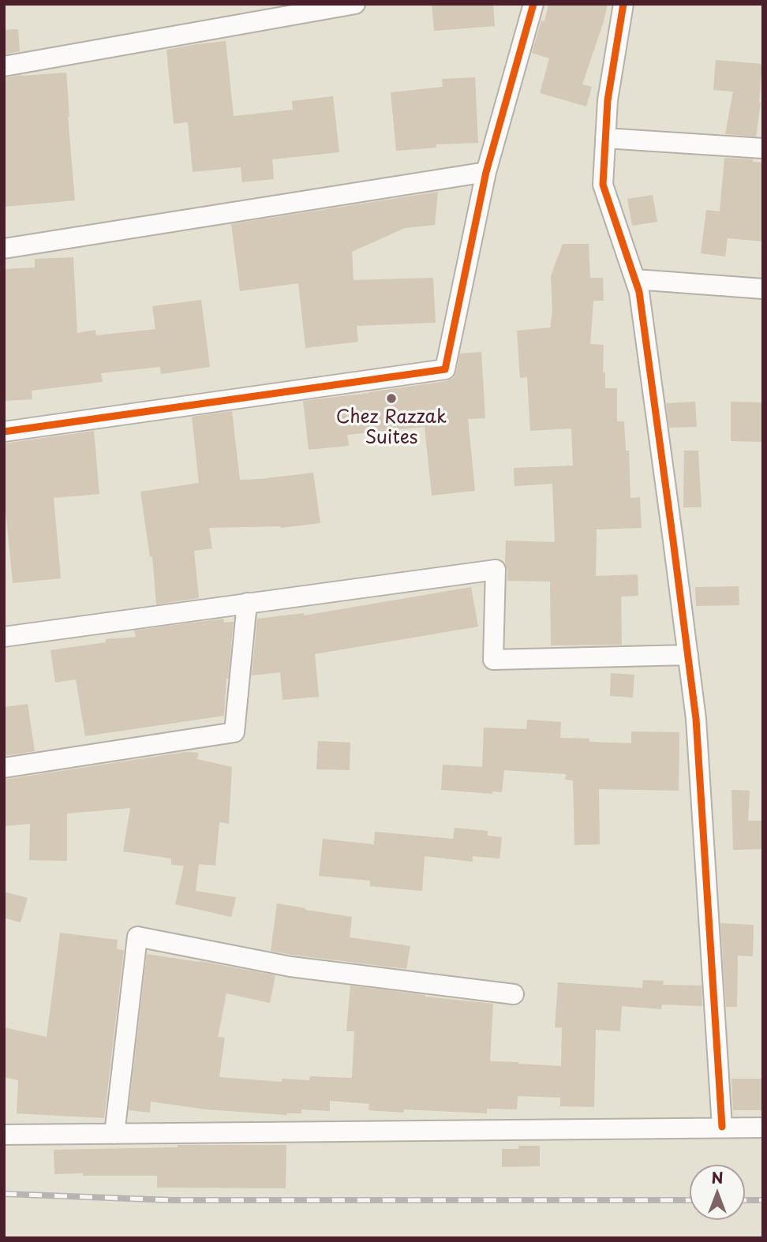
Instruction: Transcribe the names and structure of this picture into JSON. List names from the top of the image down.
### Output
{
  "places": ["Chez Razzak Suites"],
  "north": "top"
}
